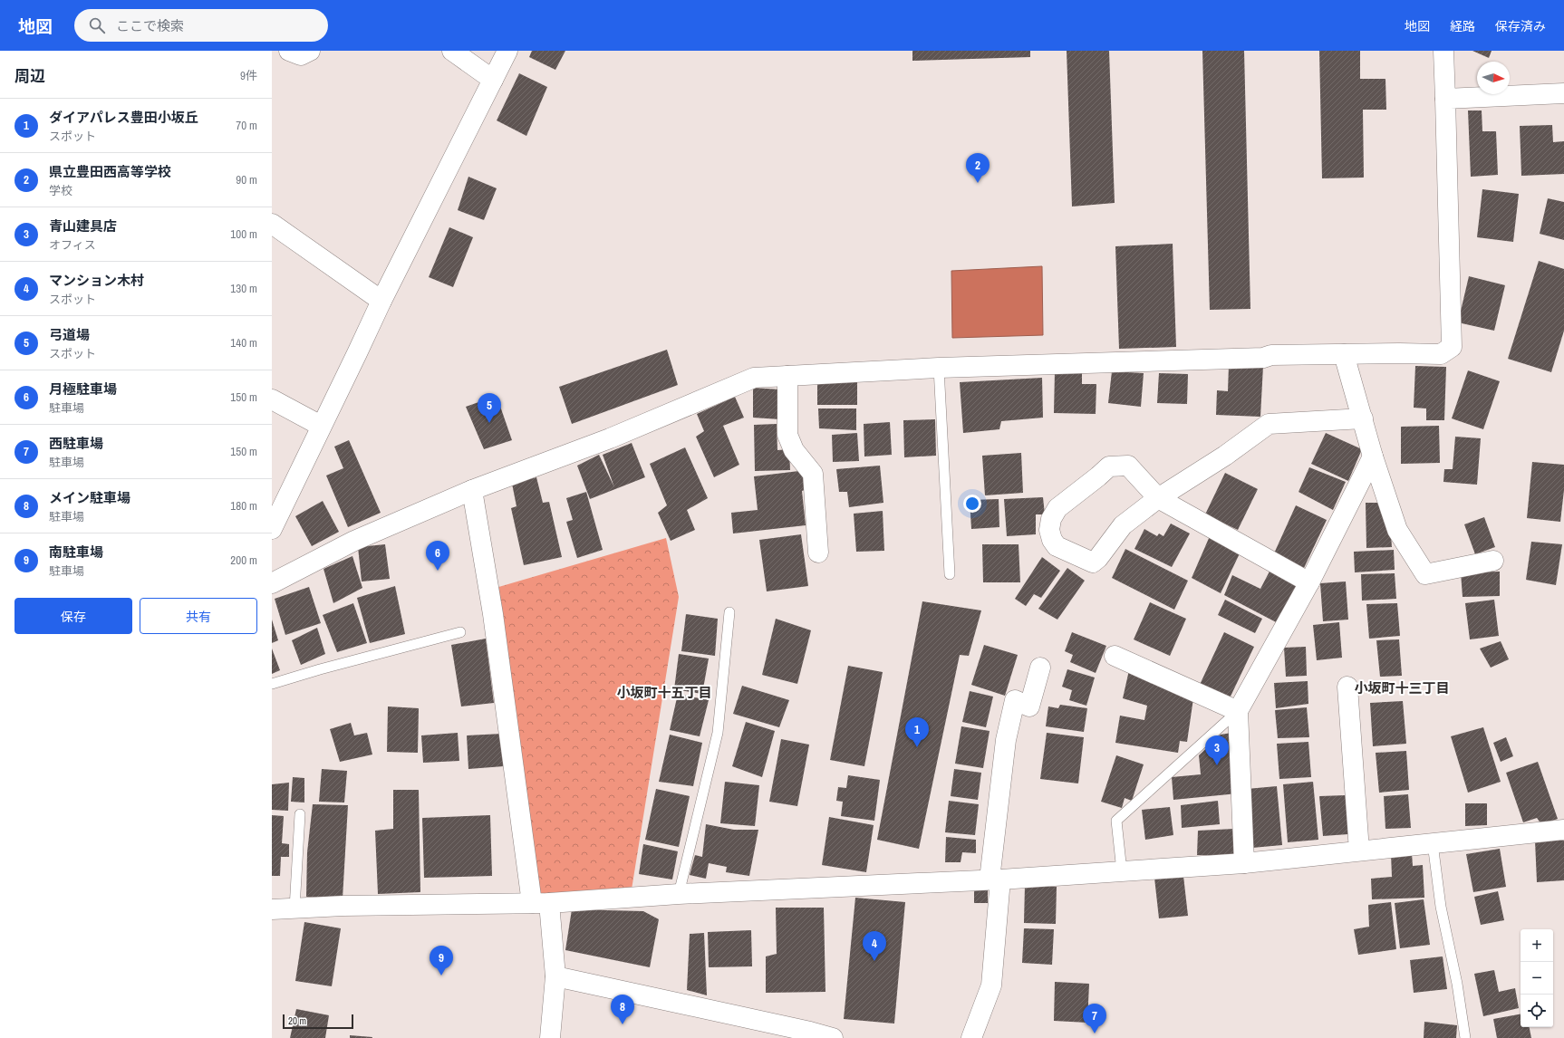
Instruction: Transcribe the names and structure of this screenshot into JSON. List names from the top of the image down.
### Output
{
  "districts": ["小坂町十三丁目", "小坂町十五丁目"],
  "scale_bar": "20 m",
  "north": "right",
  "page": {
    "header": "地図",
    "search": "ここで検索",
    "nav": ["地図", "経路", "保存済み"],
    "heading": ["周辺", "9件"],
    "list": [
      {
        "mark": "1",
        "name": "ダイアパレス豊田小坂丘",
        "note": "スポット",
        "value": "70 m"
      },
      {
        "mark": "2",
        "name": "県立豊田西高等学校",
        "note": "学校",
        "value": "90 m"
      },
      {
        "mark": "3",
        "name": "青山建具店",
        "note": "オフィス",
        "value": "100 m"
      },
      {
        "mark": "4",
        "name": "マンション木村",
        "note": "スポット",
        "value": "130 m"
      },
      {
        "mark": "5",
        "name": "弓道場",
        "note": "スポット",
        "value": "140 m"
      },
      {
        "mark": "6",
        "name": "月極駐車場",
        "note": "駐車場",
        "value": "150 m"
      },
      {
        "mark": "7",
        "name": "西駐車場",
        "note": "駐車場",
        "value": "150 m"
      },
      {
        "mark": "8",
        "name": "メイン駐車場",
        "note": "駐車場",
        "value": "180 m"
      },
      {
        "mark": "9",
        "name": "南駐車場",
        "note": "駐車場",
        "value": "200 m"
      }
    ],
    "pins": [
      "2",
      "5",
      "6",
      "1",
      "3",
      "4",
      "9",
      "8",
      "7"
    ],
    "buttons": ["保存", "共有"],
    "map_buttons": ["+", "−"],
    "scale": "20 m"
  }
}
